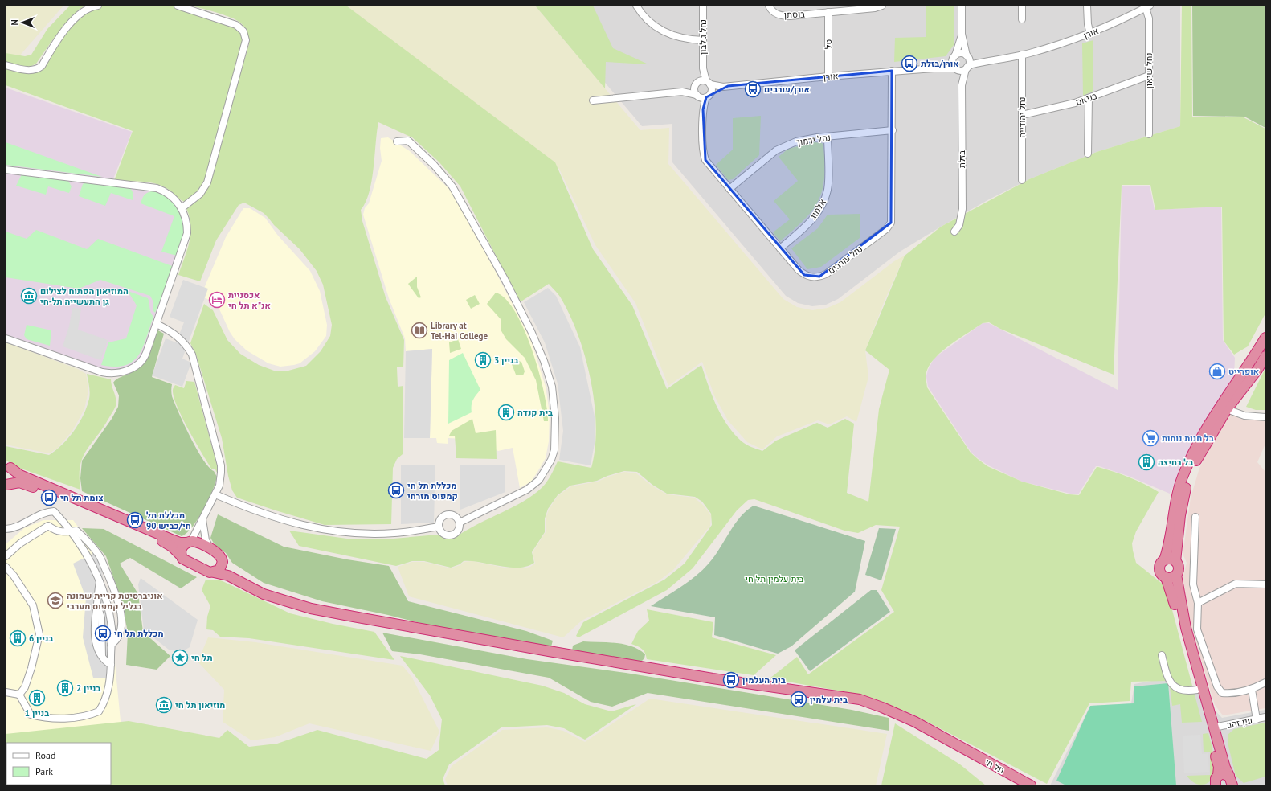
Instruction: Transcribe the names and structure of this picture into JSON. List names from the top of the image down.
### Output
{
  "streets": {
    "highway": ["תל חי"],
    "street": [
      "בוסתן",
      "אורן",
      "נחל ג'לבון",
      "טל",
      "נחל שיאון",
      "בניאס",
      "נחל יהודייה",
      "נחל ירמוך",
      "בזלת",
      "אלמוג",
      "נחל עורבים",
      "עין זהב"
    ]
  },
  "crossings": [
    ["בוסתן", "טל"],
    ["אורן", "נחל ג'לבון"],
    ["אורן", "טל"],
    ["אורן", "נחל שיאון"],
    ["אורן", "נחל יהודייה"],
    ["אורן", "בזלת"],
    ["אורן", "נחל עורבים"],
    ["נחל ג'לבון", "נחל עורבים"],
    ["נחל שיאון", "בניאס"],
    ["בניאס", "נחל יהודייה"],
    ["נחל ירמוך", "אלמוג"],
    ["נחל ירמוך", "נחל עורבים"],
    ["אלמוג", "נחל עורבים"]
  ],
  "parks": ["בית עלמין תל חי"],
  "places": {
    "bus stop": [
      "אורן/בזלת",
      "אורן/עורבים",
      "מכללת תל חי קמפוס מזרחי",
      "צומת תל חי",
      "מכללת תל חי/כביש 90",
      "מכללת תל חי",
      "בית העלמין",
      "בית עלמין"
    ],
    "museum": ["המוזיאון הפתוח לצילום גן התעשייה תל-חי", "מוזיאון תל חי"],
    "hotel": ["אכסניית אנ\"א תל חי"],
    "library": ["Library at Tel-Hai College"],
    "building": [
      "בניין 3",
      "בית קנדה",
      "בל רחיצה",
      "בניין 6",
      "בניין 2",
      "בניין 1"
    ],
    "shop": ["אופרייט"],
    "supermarket": ["בל חנות נוחות"],
    "school or university": ["אוניברסיטת קריית שמונה בגליל קמפוס מערבי"],
    "place": ["תל חי"]
  },
  "legend": ["Road", "Park"],
  "north": "left"
}
